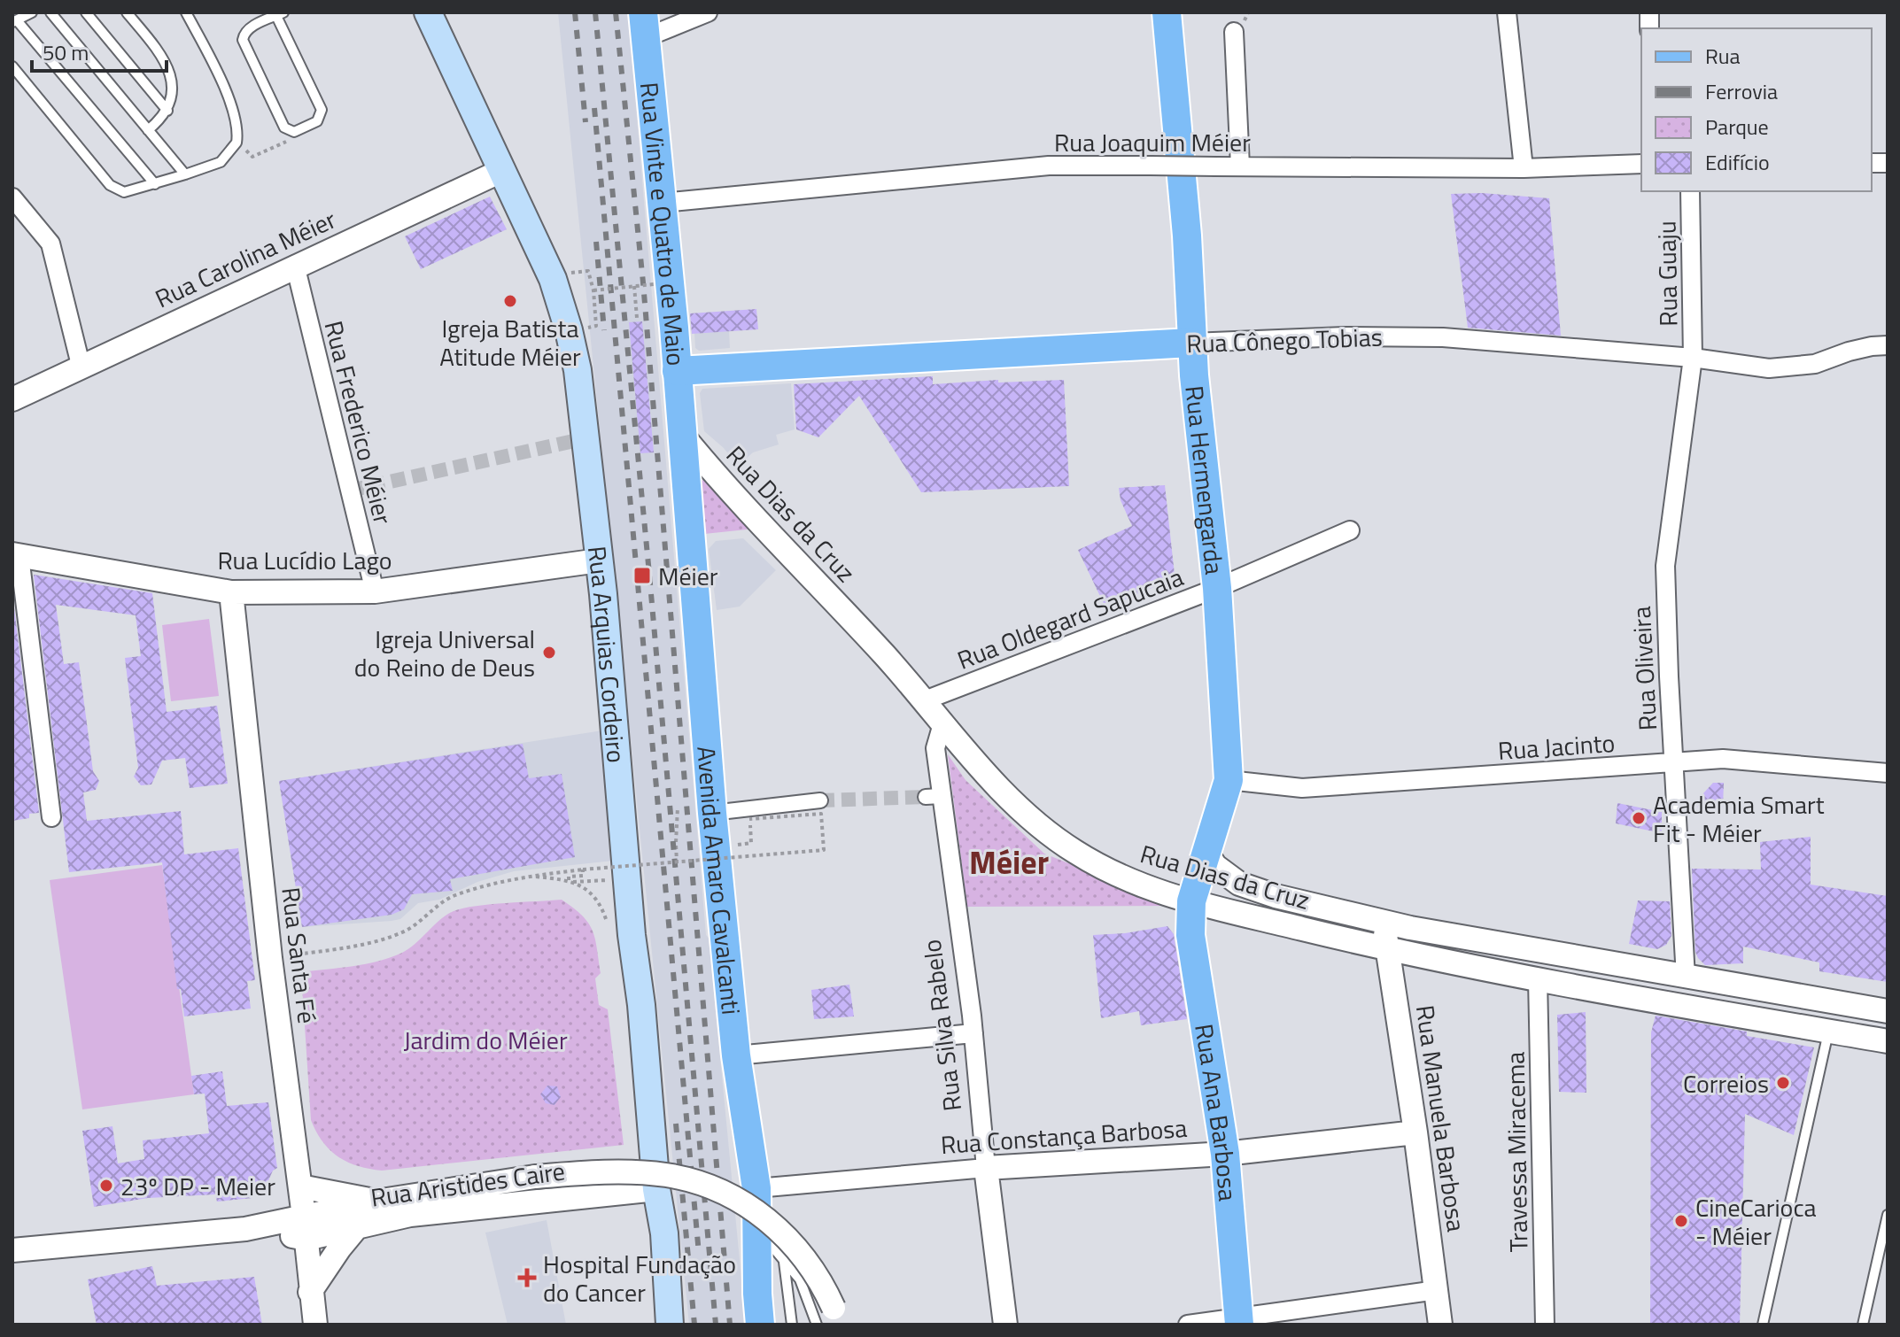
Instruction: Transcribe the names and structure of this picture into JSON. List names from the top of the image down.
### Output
{
  "streets": {
    "main road": [
      "Rua Vinte e Quatro de Maio",
      "Rua Cônego Tobias",
      "Rua Hermengarda",
      "Rua Arquias Cordeiro",
      "Avenida Amaro Cavalcanti",
      "Rua Ana Barbosa"
    ],
    "street": [
      "Rua Joaquim Méier",
      "Rua Carolina Méier",
      "Rua Guaju",
      "Rua Frederico Méier",
      "Rua Dias da Cruz",
      "Rua Lucídio Lago",
      "Rua Oldegard Sapucaia",
      "Rua Oliveira",
      "Rua Jacinto",
      "Rua Santa Fé",
      "Rua Silva Rabelo",
      "Rua Manuela Barbosa",
      "Rua Constança Barbosa",
      "Travessa Miracema",
      "Rua Aristides Caire"
    ]
  },
  "crossings": [
    ["Rua Joaquim Méier", "Rua Vinte e Quatro de Maio"],
    ["Rua Vinte e Quatro de Maio", "Rua Cônego Tobias"],
    ["Rua Vinte e Quatro de Maio", "Rua Dias da Cruz"],
    ["Rua Vinte e Quatro de Maio", "Avenida Amaro Cavalcanti"],
    ["Rua Carolina Méier", "Rua Frederico Méier"],
    ["Rua Carolina Méier", "Rua Arquias Cordeiro"],
    ["Rua Guaju", "Rua Cônego Tobias"],
    ["Rua Guaju", "Rua Oliveira"],
    ["Rua Cônego Tobias", "Rua Hermengarda"],
    ["Rua Cônego Tobias", "Rua Oliveira"],
    ["Rua Frederico Méier", "Rua Lucídio Lago"],
    ["Rua Hermengarda", "Rua Dias da Cruz"],
    ["Rua Hermengarda", "Rua Oldegard Sapucaia"],
    ["Rua Hermengarda", "Rua Jacinto"],
    ["Rua Hermengarda", "Rua Ana Barbosa"],
    ["Rua Dias da Cruz", "Rua Oldegard Sapucaia"],
    ["Rua Dias da Cruz", "Rua Oliveira"],
    ["Rua Dias da Cruz", "Avenida Amaro Cavalcanti"],
    ["Rua Dias da Cruz", "Rua Silva Rabelo"],
    ["Rua Dias da Cruz", "Rua Ana Barbosa"],
    ["Rua Dias da Cruz", "Rua Manuela Barbosa"],
    ["Rua Dias da Cruz", "Travessa Miracema"],
    ["Rua Lucídio Lago", "Rua Arquias Cordeiro"],
    ["Rua Lucídio Lago", "Rua Santa Fé"],
    ["Rua Arquias Cordeiro", "Rua Aristides Caire"],
    ["Rua Oliveira", "Rua Jacinto"],
    ["Avenida Amaro Cavalcanti", "Rua Constança Barbosa"],
    ["Rua Santa Fé", "Rua Aristides Caire"],
    ["Rua Silva Rabelo", "Rua Constança Barbosa"],
    ["Rua Ana Barbosa", "Rua Constança Barbosa"],
    ["Rua Manuela Barbosa", "Rua Constança Barbosa"]
  ],
  "districts": ["Méier"],
  "parks": ["Jardim do Méier"],
  "places": {
    "other": [
      "Igreja Batista Atitude Méier",
      "Igreja Universal do Reino de Deus",
      "Academia Smart Fit - Méier",
      "Correios",
      "23º DP - Meier",
      "CineCarioca - Méier"
    ],
    "transit": ["Méier"],
    "health": ["Hospital Fundação do Cancer"]
  },
  "legend": [
    "Rua",
    "Ferrovia",
    "Parque",
    "Edifício"
  ],
  "scale_bar": "50 m"
}
